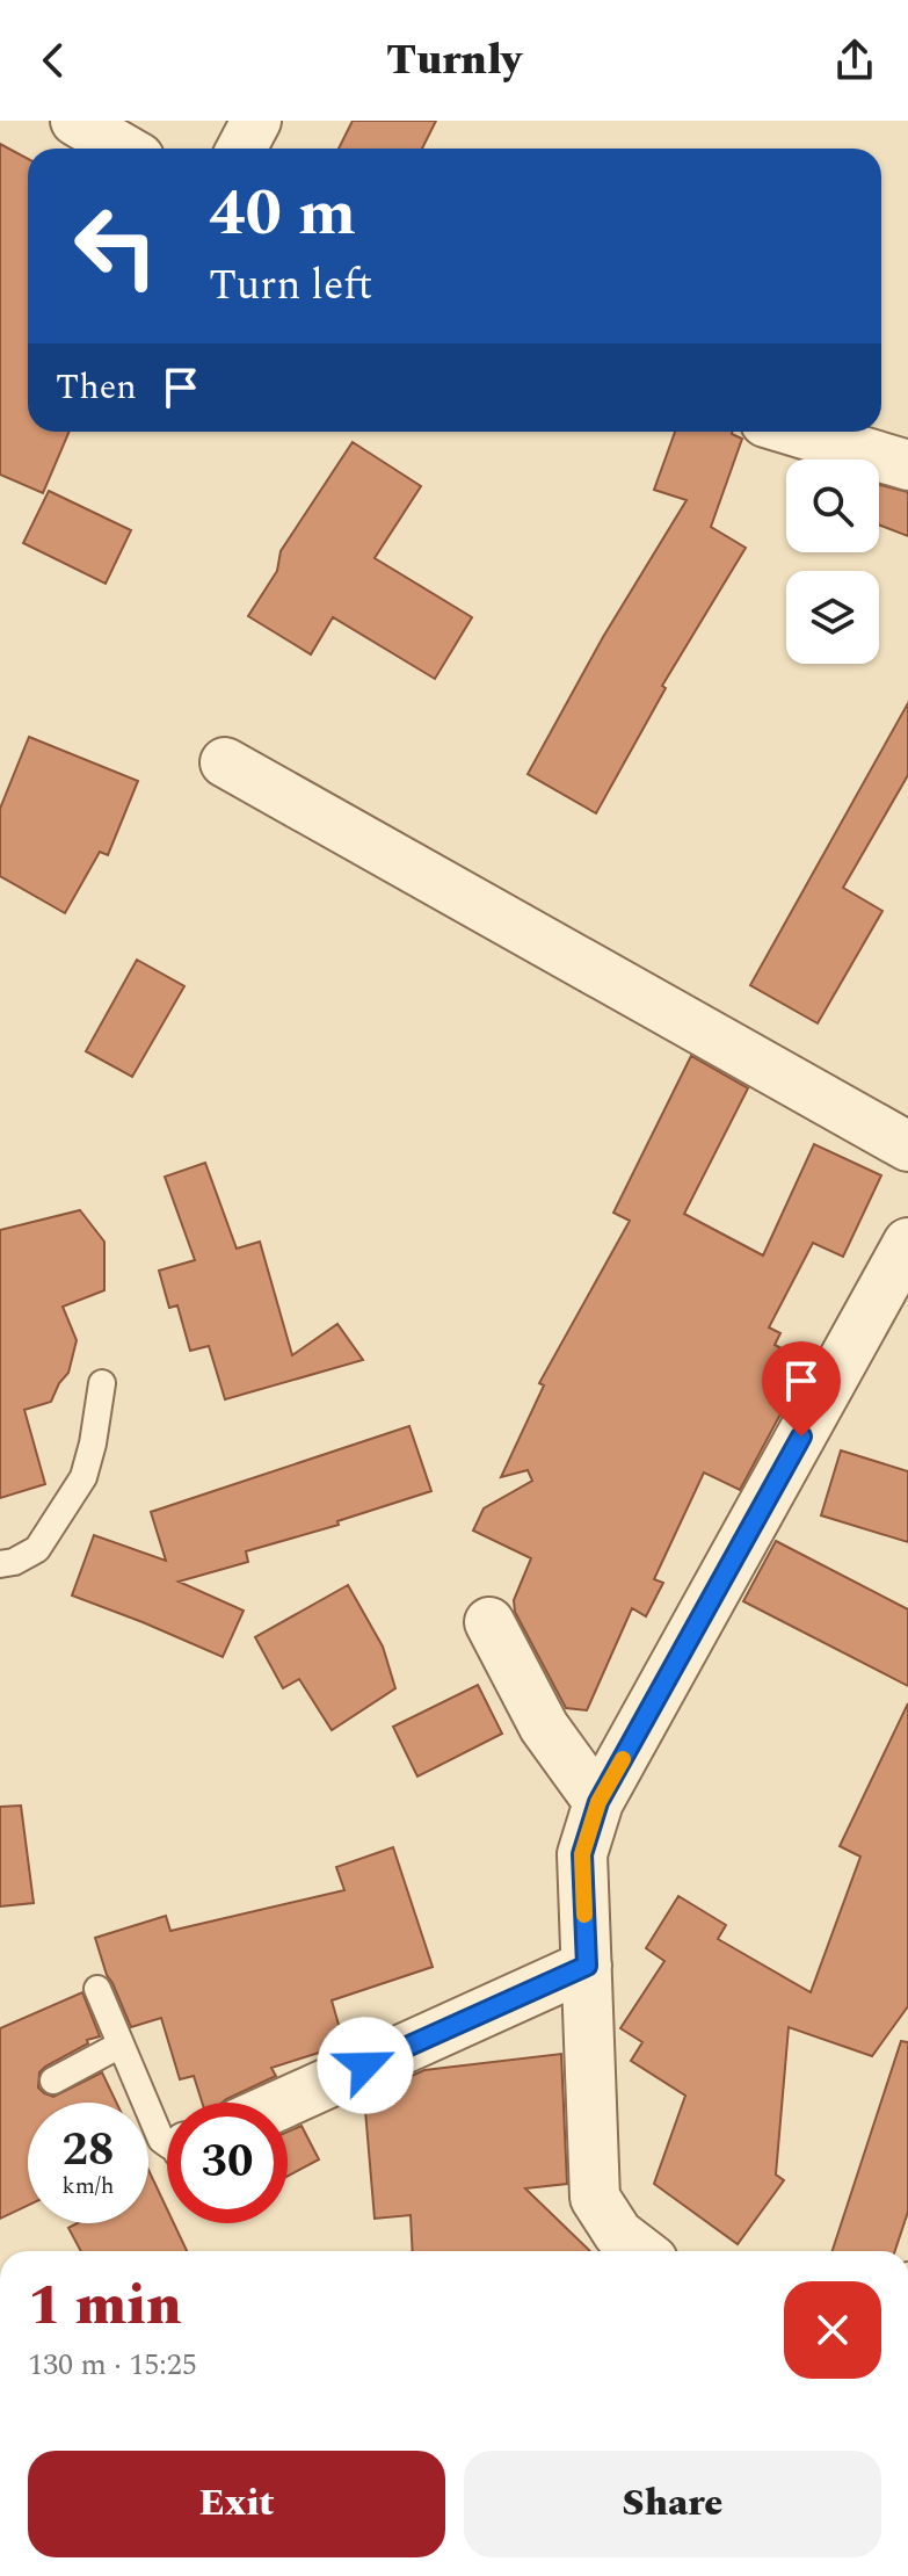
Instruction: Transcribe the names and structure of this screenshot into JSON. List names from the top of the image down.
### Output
{
  "page": {
    "header": "Turnly",
    "turn": ["40 m", "Turn left"],
    "then": "Then",
    "speed": "28 km/h",
    "limit": "30",
    "heading": ["1 min", "130 m · 15:25"],
    "buttons": ["Exit", "Share"]
  }
}
